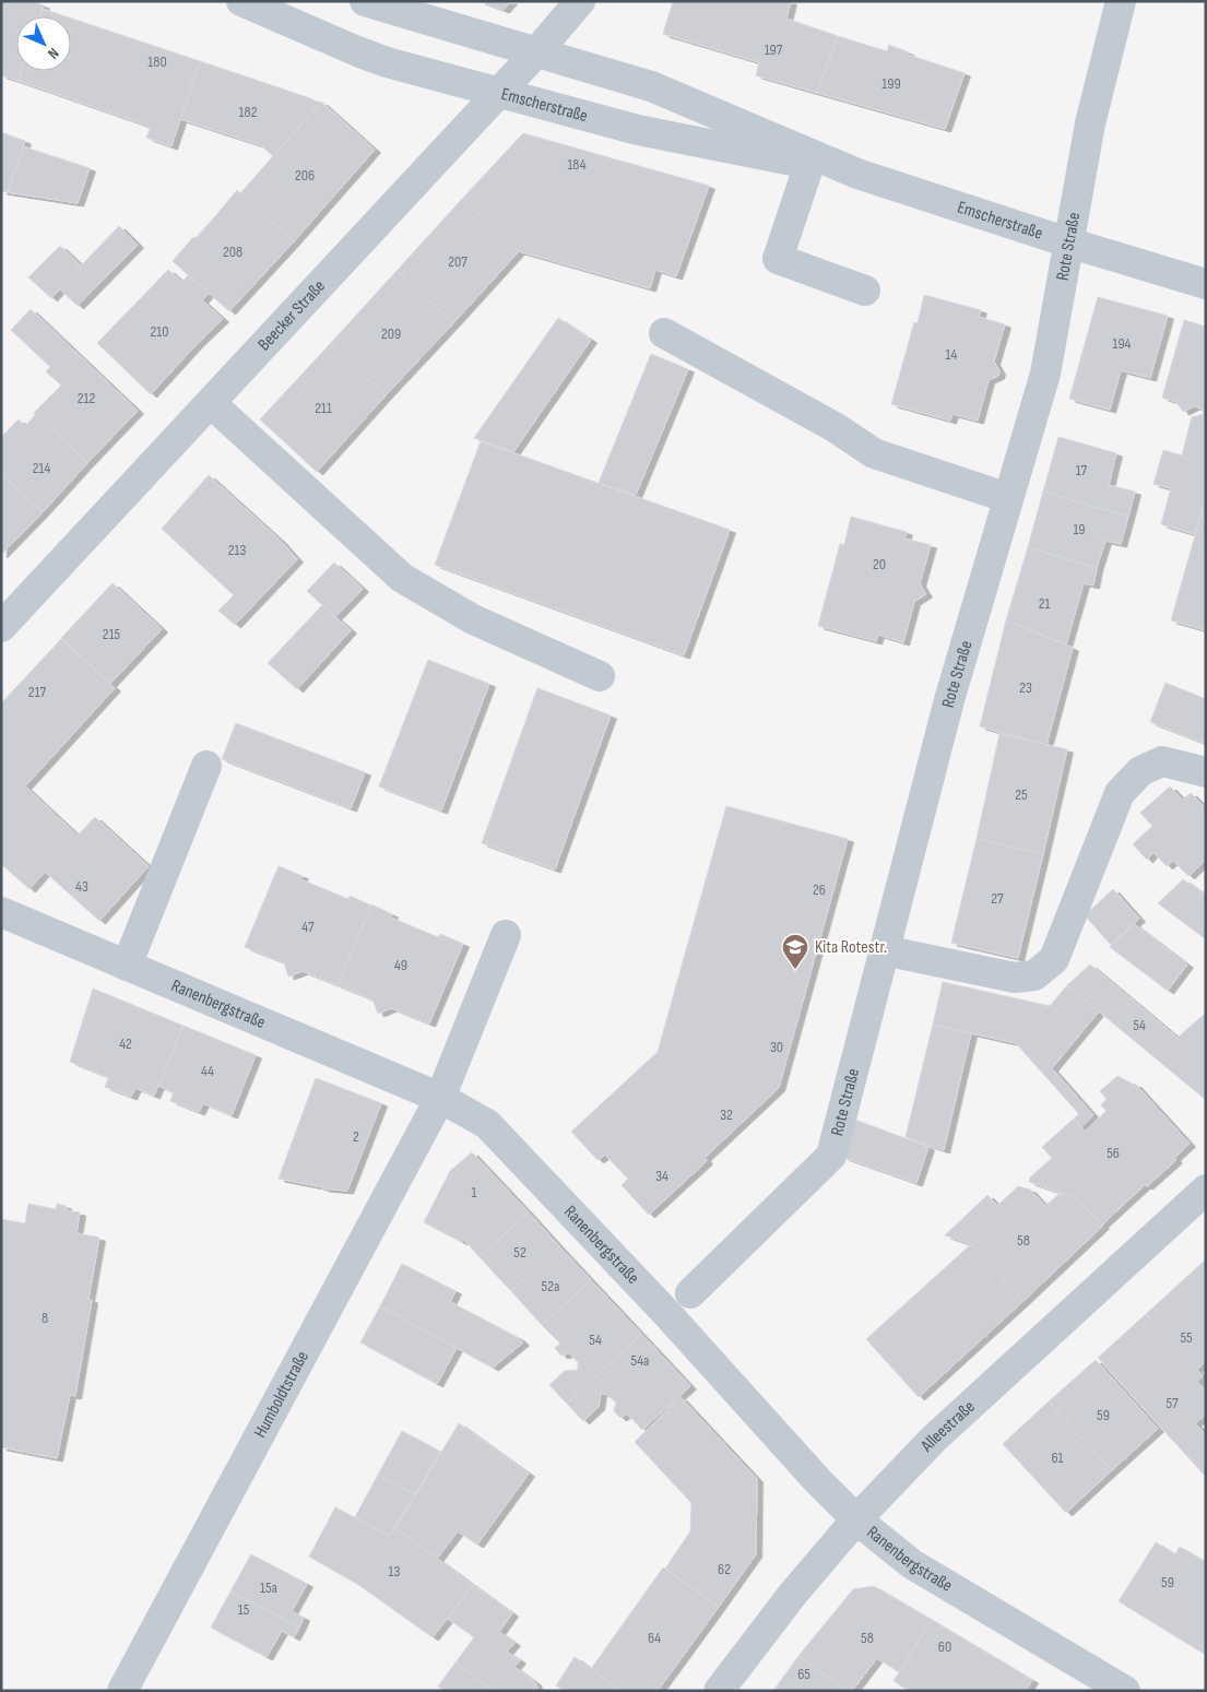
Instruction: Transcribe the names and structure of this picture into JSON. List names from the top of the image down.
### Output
{
  "streets": {
    "street": [
      "Emscherstraße",
      "Rote Straße",
      "Beecker Straße",
      "Ranenbergstraße",
      "Humboldtstraße",
      "Alleestraße"
    ]
  },
  "crossings": [
    ["Emscherstraße", "Rote Straße"],
    ["Emscherstraße", "Beecker Straße"],
    ["Ranenbergstraße", "Humboldtstraße"],
    ["Ranenbergstraße", "Alleestraße"]
  ],
  "places": {
    "school or university": ["Kita Rotestr."]
  },
  "house_numbers": [
    "197",
    "180",
    "199",
    "182",
    "184",
    "206",
    "208",
    "207",
    "210",
    "209",
    "194",
    "14",
    "212",
    "211",
    "214",
    "17",
    "19",
    "213",
    "20",
    "21",
    "215",
    "23",
    "217",
    "25",
    "43",
    "26",
    "27",
    "47",
    "49",
    "54",
    "42",
    "30",
    "44",
    "32",
    "2",
    "56",
    "34",
    "1",
    "58",
    "52",
    "52a",
    "8",
    "55",
    "54",
    "54a",
    "57",
    "59",
    "61",
    "62",
    "13",
    "59",
    "15a",
    "15",
    "64",
    "58",
    "60",
    "65"
  ],
  "north": "bottom right"
}
